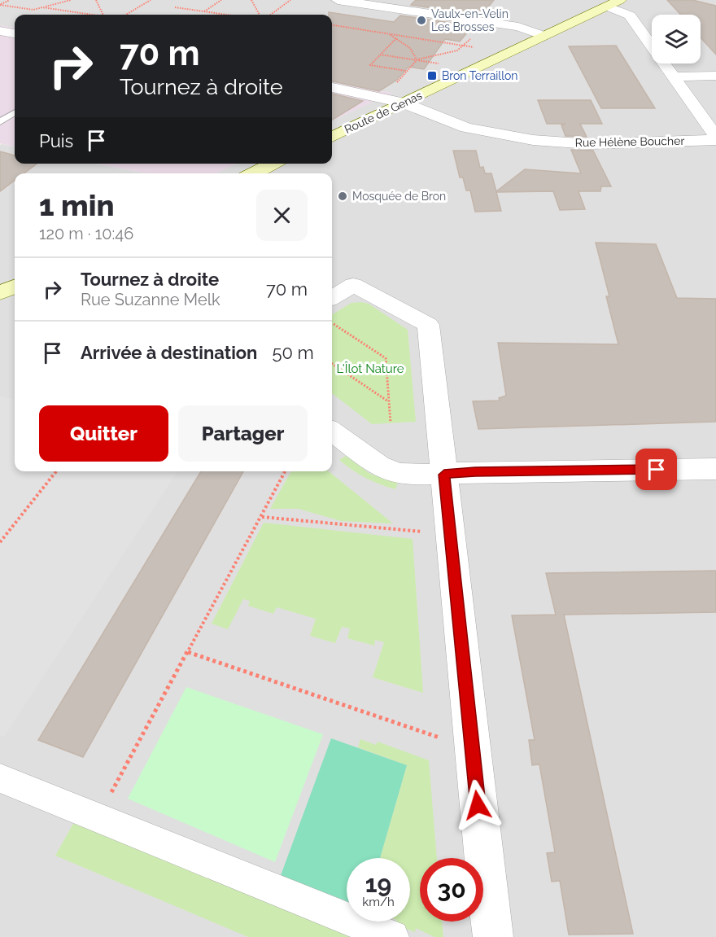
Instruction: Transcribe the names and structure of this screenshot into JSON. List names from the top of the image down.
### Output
{
  "streets": {
    "main road": ["Route de Genas"],
    "street": ["Rue Hélène Boucher"]
  },
  "crossings": [
    ["Route de Genas", "Rue Hélène Boucher"]
  ],
  "parks": ["L'Îlot Nature"],
  "places": {
    "other": ["Vaulx-en-Velin Les Brosses", "Mosquée de Bron"],
    "transit": ["Bron Terraillon"]
  },
  "page": {
    "turn": ["70 m", "Tournez à droite"],
    "then": "Puis",
    "heading": ["1 min", "120 m · 10:46"],
    "list": [
      {
        "name": "Tournez à droite",
        "note": "Rue Suzanne Melk",
        "value": "70 m"
      },
      {
        "name": "Arrivée à destination",
        "value": "50 m"
      }
    ],
    "buttons": ["Quitter", "Partager"],
    "speed": "19 km/h",
    "limit": "30"
  }
}
